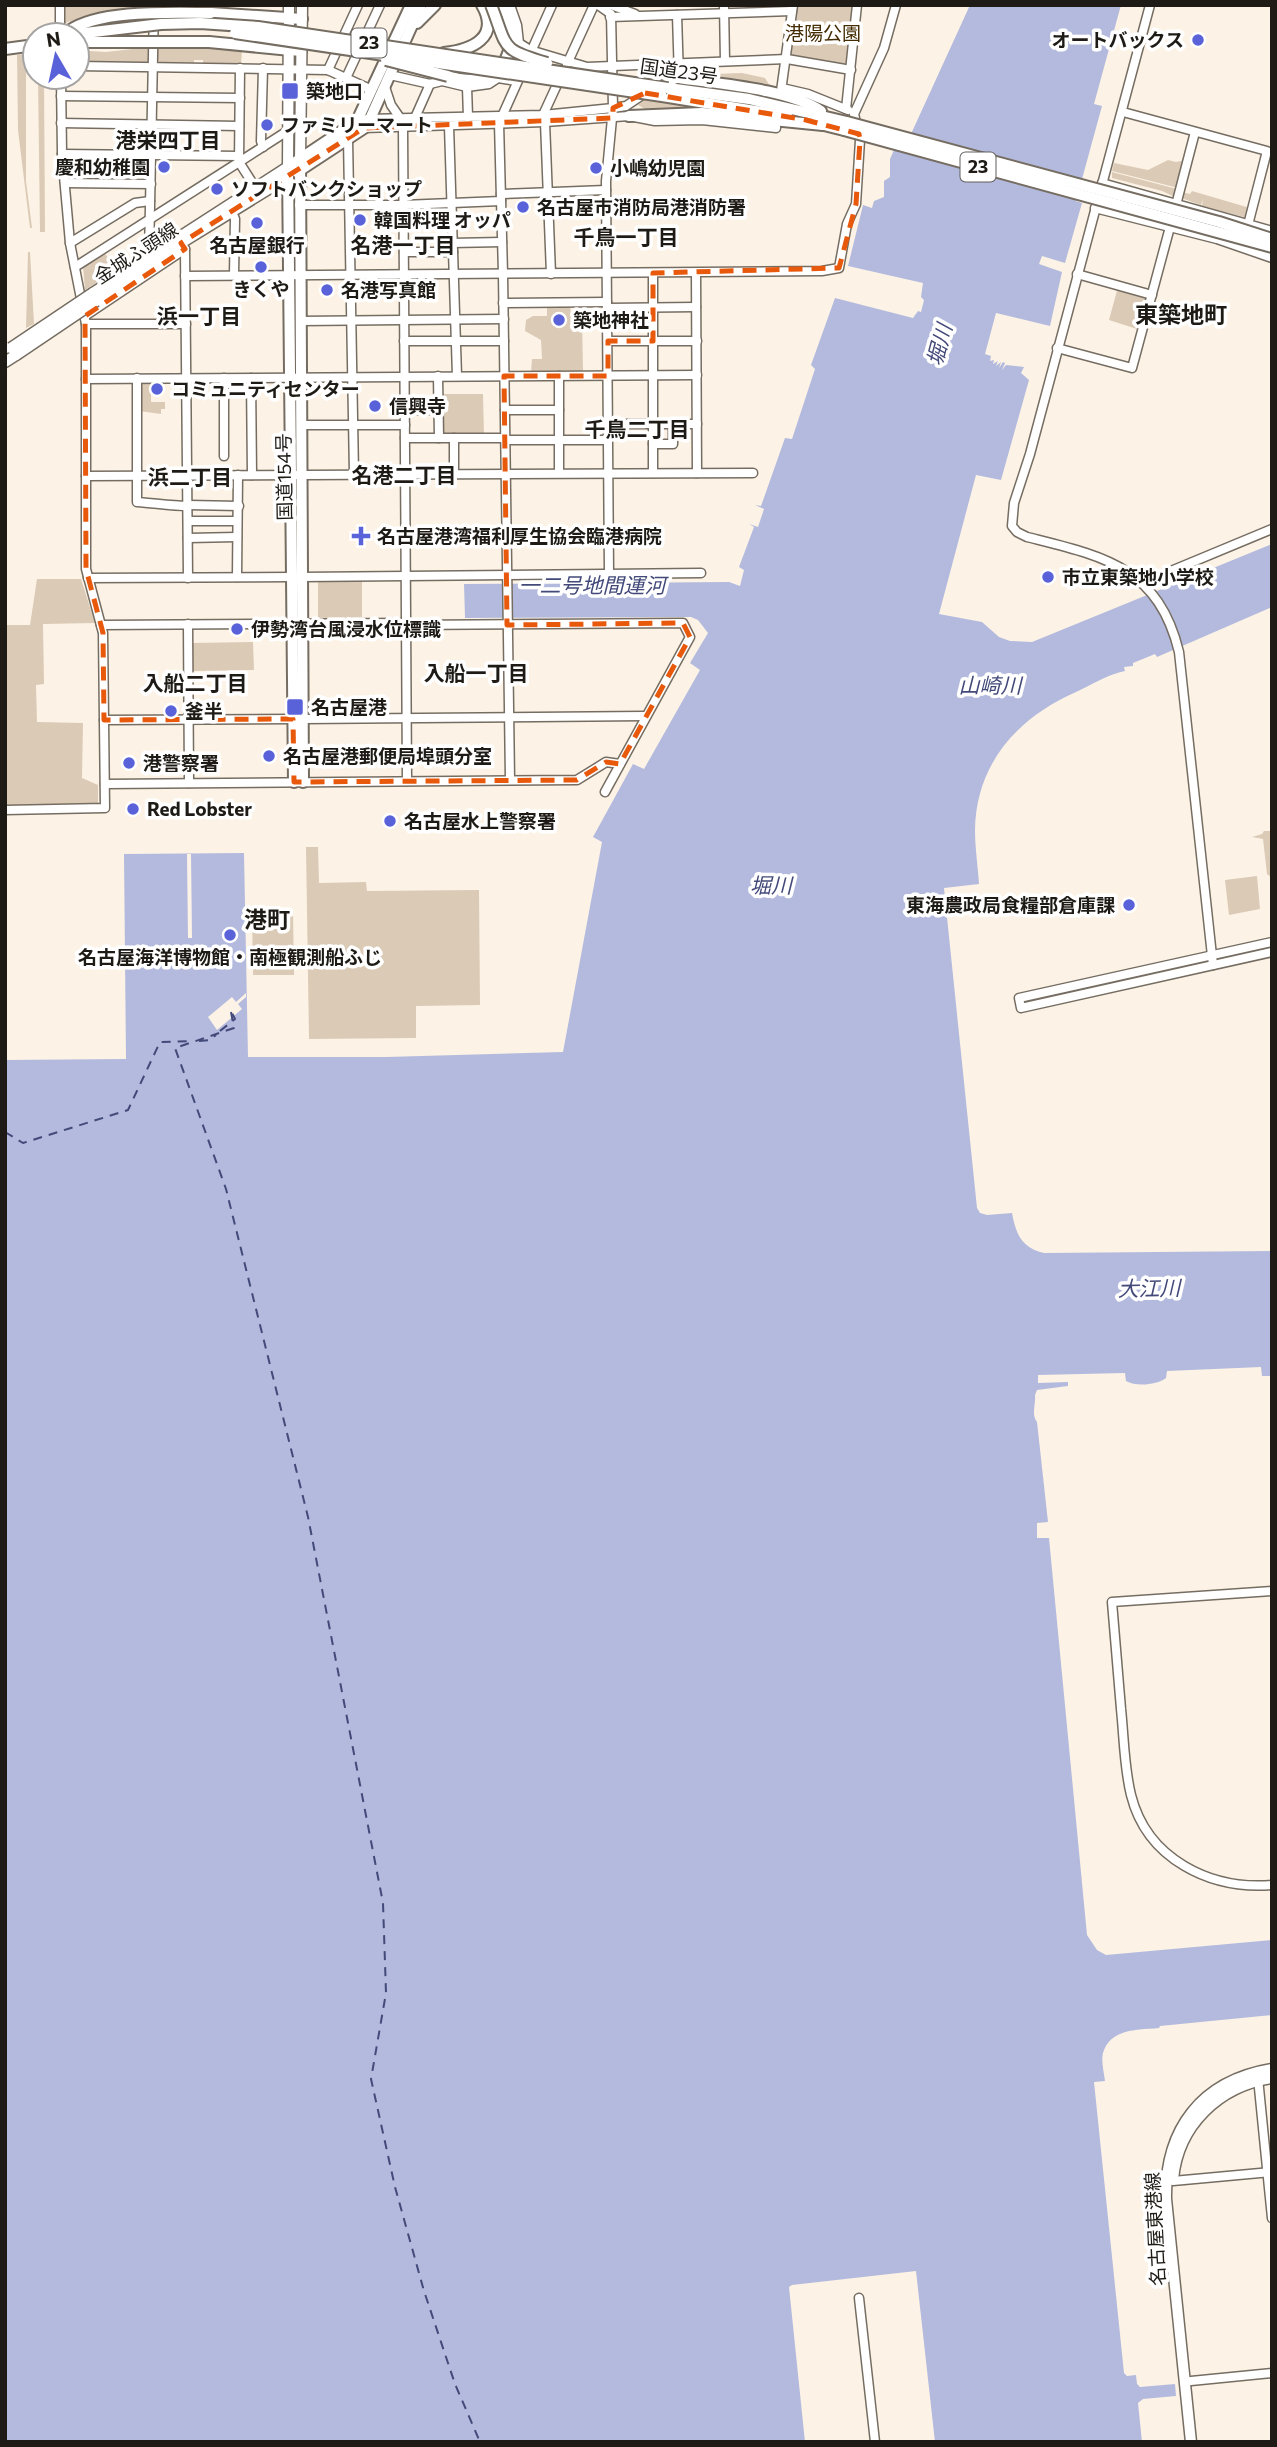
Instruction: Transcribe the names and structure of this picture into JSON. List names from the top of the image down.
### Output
{
  "streets": {
    "highway": ["23", "国道23号", "国道154号"],
    "main road": ["金城ふ頭線", "名古屋東港線"]
  },
  "crossings": [
    ["23", "国道23号"],
    ["金城ふ頭線", "国道154号"]
  ],
  "districts": [
    "港栄四丁目",
    "千鳥一丁目",
    "名港一丁目",
    "東築地町",
    "浜一丁目",
    "千鳥二丁目",
    "名港二丁目",
    "浜二丁目",
    "入船一丁目",
    "入船二丁目",
    "港町"
  ],
  "water": [
    "堀川",
    "一二号地間運河",
    "山崎川",
    "大江川"
  ],
  "parks": ["港陽公園"],
  "places": {
    "other": [
      "オートバックス",
      "ファミリーマート",
      "慶和幼稚園",
      "小嶋幼児園",
      "ソフトバンクショップ",
      "名古屋市消防局港消防署",
      "韓国料理 オッパ",
      "名古屋銀行",
      "きくや",
      "名港写真館",
      "築地神社",
      "コミュニティセンター",
      "信興寺",
      "市立東築地小学校",
      "伊勢湾台風浸水位標識",
      "釜半",
      "名古屋港郵便局埠頭分室",
      "港警察署",
      "Red Lobster",
      "名古屋水上警察署",
      "東海農政局食糧部倉庫課",
      "名古屋海洋博物館・南極観測船ふじ"
    ],
    "transit": ["築地口", "名古屋港"],
    "health": ["名古屋港湾福利厚生協会臨港病院"]
  },
  "north": "top"
}
